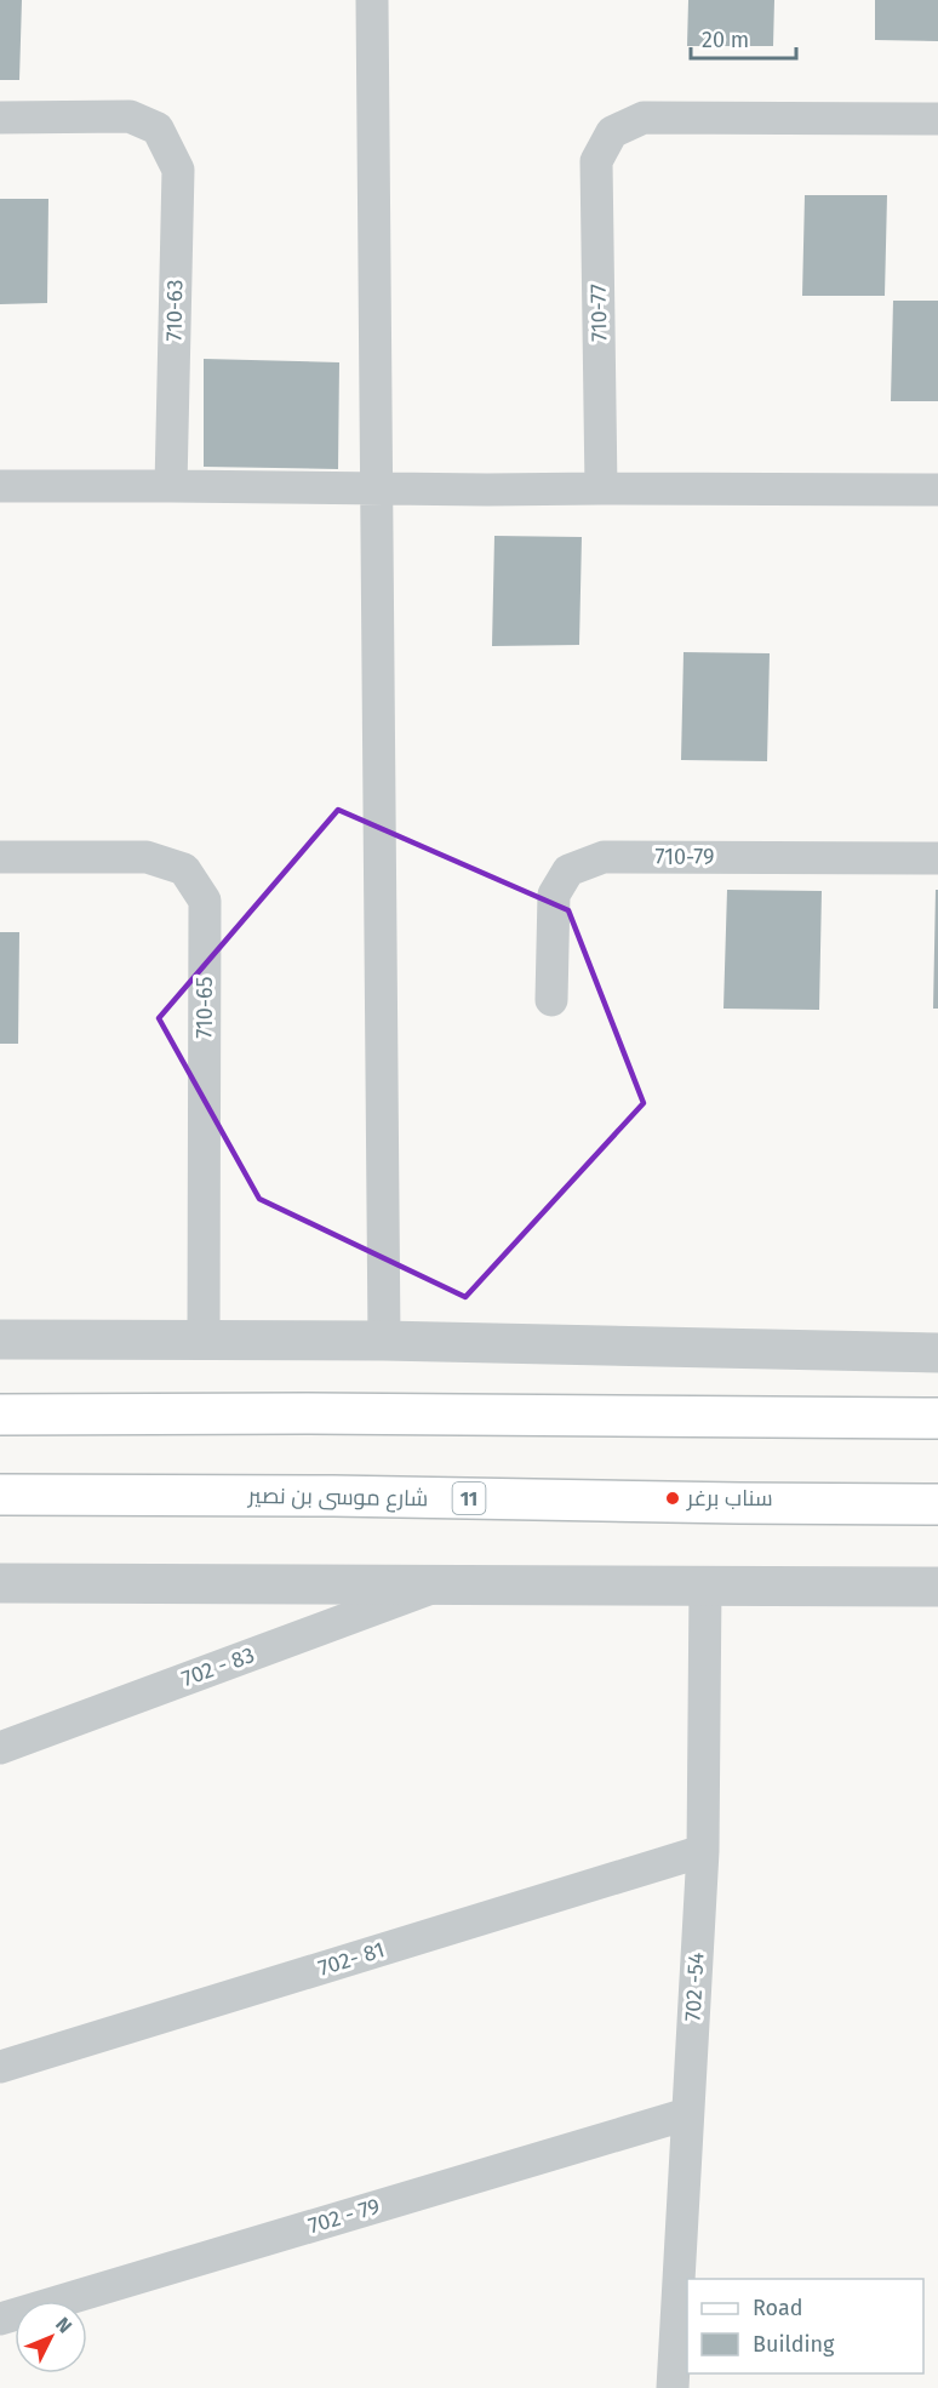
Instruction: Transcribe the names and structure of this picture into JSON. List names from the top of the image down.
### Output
{
  "streets": {
    "main road": ["شارع موسى بن نصير", "11"],
    "street": [
      "710-63",
      "710-77",
      "710-79",
      "710-65",
      "702 - 83",
      "702- 81",
      "702 -54",
      "702 - 79"
    ]
  },
  "crossings": [
    ["702- 81", "702 -54"],
    ["702 -54", "702 - 79"]
  ],
  "places": ["سناب برغر"],
  "legend": ["Road", "Building"],
  "scale_bar": "20 m",
  "north": "top right"
}
